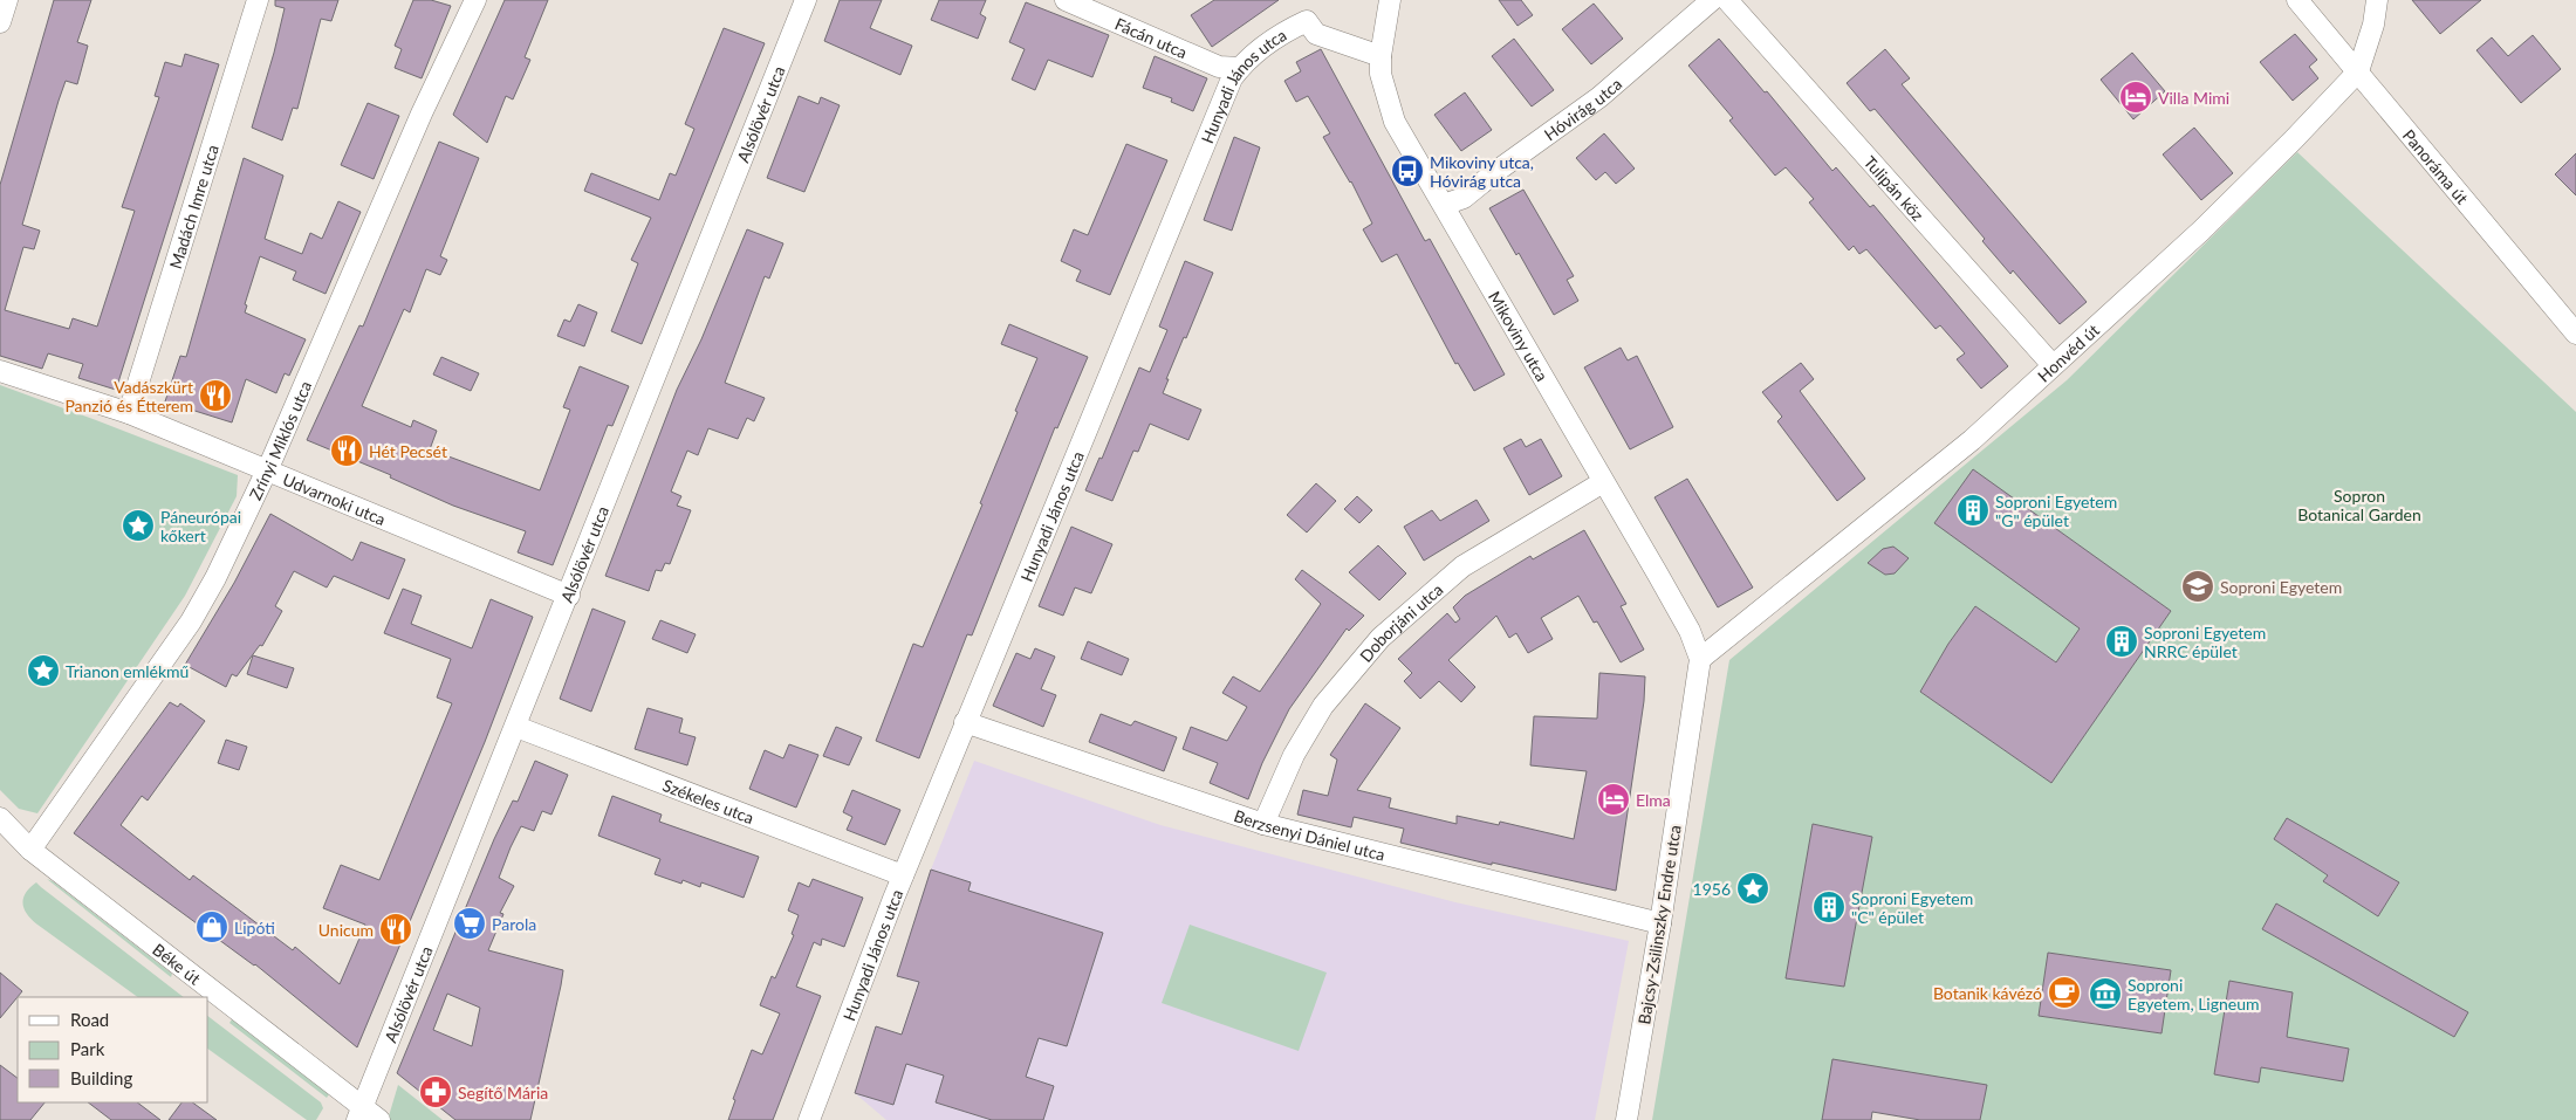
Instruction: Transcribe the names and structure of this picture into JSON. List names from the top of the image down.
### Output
{
  "streets": {
    "street": [
      "Fácán utca",
      "Hunyadi János utca",
      "Hóvirág utca",
      "Alsólövér utca",
      "Panoráma út",
      "Tulipán köz",
      "Madách Imre utca",
      "Mikoviny utca",
      "Honvéd út",
      "Zrínyi Miklós utca",
      "Udvarnoki utca",
      "Doborjáni utca",
      "Székeles utca",
      "Berzsenyi Dániel utca",
      "Bajcsy-Zsilinszky Endre utca",
      "Béke út"
    ]
  },
  "crossings": [
    ["Fácán utca", "Hunyadi János utca"],
    ["Hunyadi János utca", "Mikoviny utca"],
    ["Hunyadi János utca", "Székeles utca"],
    ["Hunyadi János utca", "Berzsenyi Dániel utca"],
    ["Hóvirág utca", "Mikoviny utca"],
    ["Alsólövér utca", "Udvarnoki utca"],
    ["Alsólövér utca", "Székeles utca"],
    ["Alsólövér utca", "Béke út"],
    ["Panoráma út", "Honvéd út"],
    ["Tulipán köz", "Honvéd út"],
    ["Madách Imre utca", "Udvarnoki utca"],
    ["Mikoviny utca", "Honvéd út"],
    ["Mikoviny utca", "Doborjáni utca"],
    ["Mikoviny utca", "Bajcsy-Zsilinszky Endre utca"],
    ["Honvéd út", "Bajcsy-Zsilinszky Endre utca"],
    ["Zrínyi Miklós utca", "Udvarnoki utca"],
    ["Zrínyi Miklós utca", "Béke út"],
    ["Doborjáni utca", "Berzsenyi Dániel utca"],
    ["Berzsenyi Dániel utca", "Bajcsy-Zsilinszky Endre utca"]
  ],
  "parks": ["Sopron Botanical Garden"],
  "places": {
    "hotel": ["Villa Mimi", "Elma"],
    "bus stop": ["Mikoviny utca, Hóvirág utca"],
    "restaurant": ["Vadászkürt Panzió és Étterem", "Hét Pecsét", "Unicum"],
    "building": ["Soproni Egyetem \"G\" épület", "Soproni Egyetem NRRC épület", "Soproni Egyetem \"C\" épület"],
    "place": ["Páneurópai kőkert", "Trianon emlékmű", "1956"],
    "school or university": ["Soproni Egyetem"],
    "supermarket": ["Parola"],
    "shop": ["Lipóti"],
    "cafe": ["Botanik kávézó"],
    "museum": ["Soproni Egyetem, Ligneum"],
    "pharmacy": ["Segítő Mária"]
  },
  "legend": ["Road", "Park", "Building"]
}
